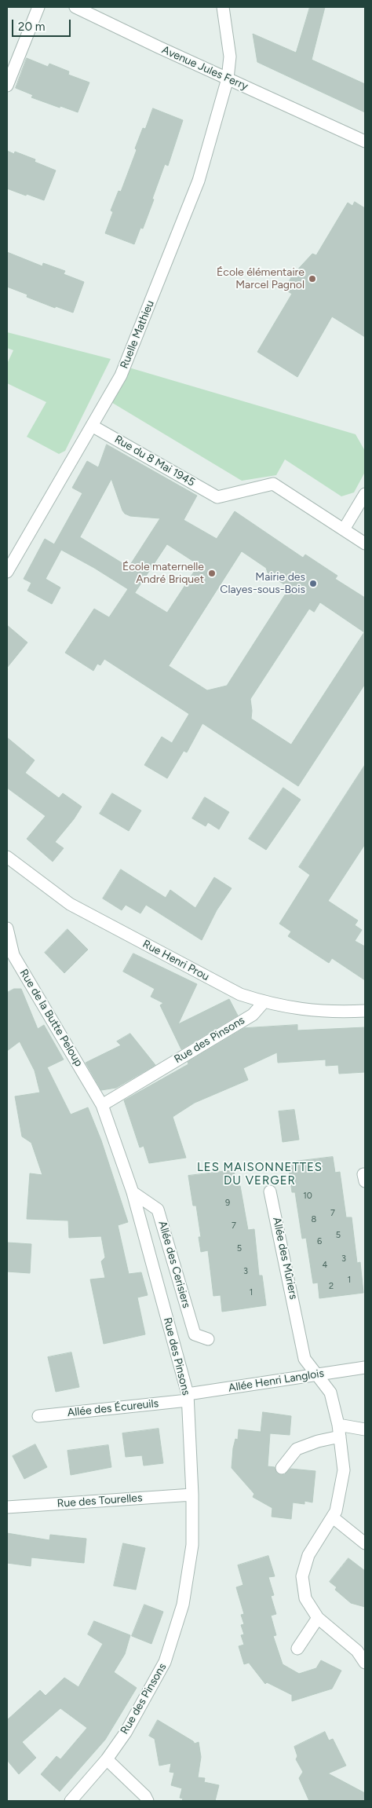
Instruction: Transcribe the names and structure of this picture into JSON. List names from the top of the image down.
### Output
{
  "streets": {
    "street": [
      "Avenue Jules Ferry",
      "Ruelle Mathieu",
      "Rue du 8 Mai 1945",
      "Rue Henri Prou",
      "Rue de la Butte Peloup",
      "Rue des Pinsons",
      "Allée des Mûriers",
      "Allée des Cerisiers",
      "Allée Henri Langlois",
      "Allée des Écureuils",
      "Rue des Tourelles"
    ]
  },
  "crossings": [
    ["Avenue Jules Ferry", "Ruelle Mathieu"],
    ["Ruelle Mathieu", "Rue du 8 Mai 1945"],
    ["Rue Henri Prou", "Rue des Pinsons"],
    ["Rue de la Butte Peloup", "Rue des Pinsons"],
    ["Rue des Pinsons", "Allée des Cerisiers"],
    ["Rue des Pinsons", "Allée Henri Langlois"],
    ["Rue des Pinsons", "Allée des Écureuils"],
    ["Rue des Pinsons", "Rue des Tourelles"],
    ["Allée des Mûriers", "Allée Henri Langlois"],
    ["Allée Henri Langlois", "Allée des Écureuils"]
  ],
  "districts": ["LES MAISONNETTES DU VERGER"],
  "places": ["École élémentaire Marcel Pagnol", "École maternelle André Briquet", "Mairie des Clayes-sous-Bois"],
  "house_numbers": [
    "10",
    "9",
    "7",
    "8",
    "7",
    "5",
    "6",
    "5",
    "3",
    "4",
    "3",
    "1",
    "2",
    "1"
  ],
  "scale_bar": "20 m"
}
